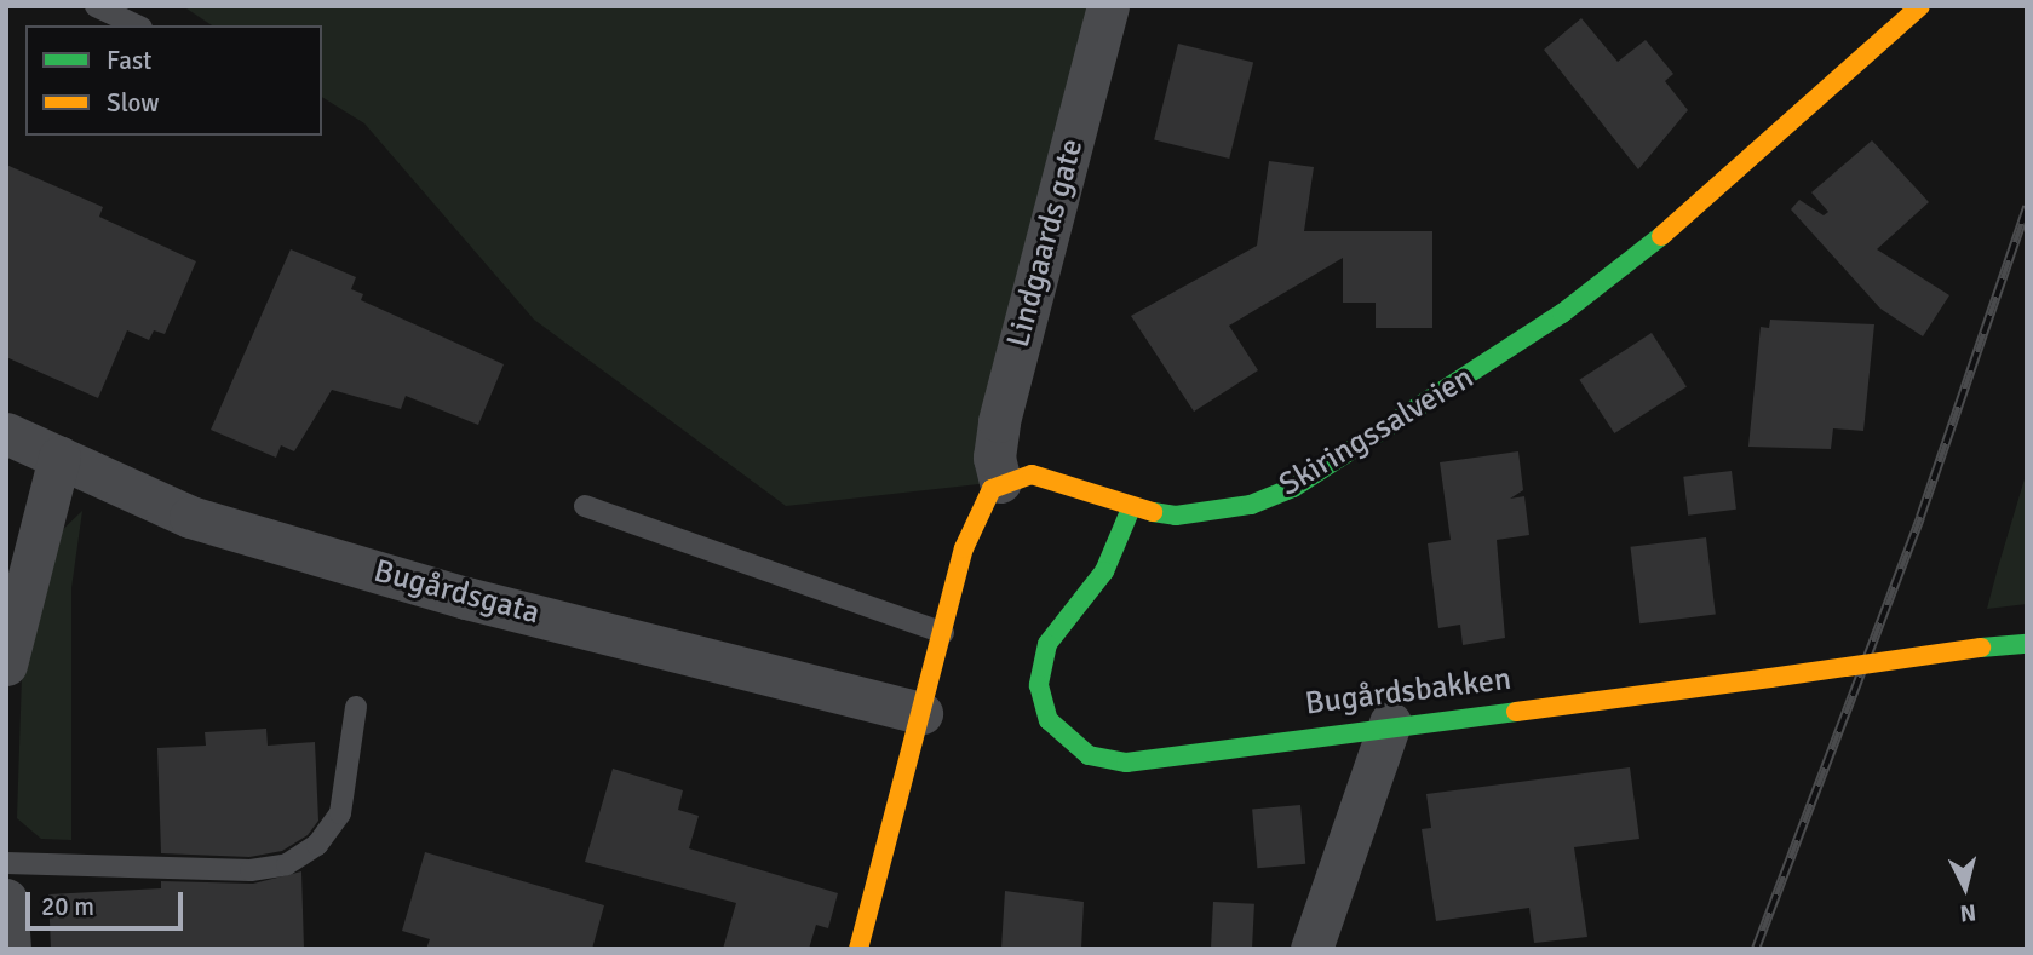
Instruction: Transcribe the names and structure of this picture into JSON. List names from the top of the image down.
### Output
{
  "streets": {
    "main road": ["Skiringssalveien", "Bugårdsbakken"],
    "street": ["Lindgaards gate", "Bugårdsgata"]
  },
  "crossings": [
    ["Lindgaards gate", "Skiringssalveien"],
    ["Skiringssalveien", "Bugårdsbakken"]
  ],
  "legend": ["Fast", "Slow"],
  "scale_bar": "20 m",
  "north": "bottom"
}
